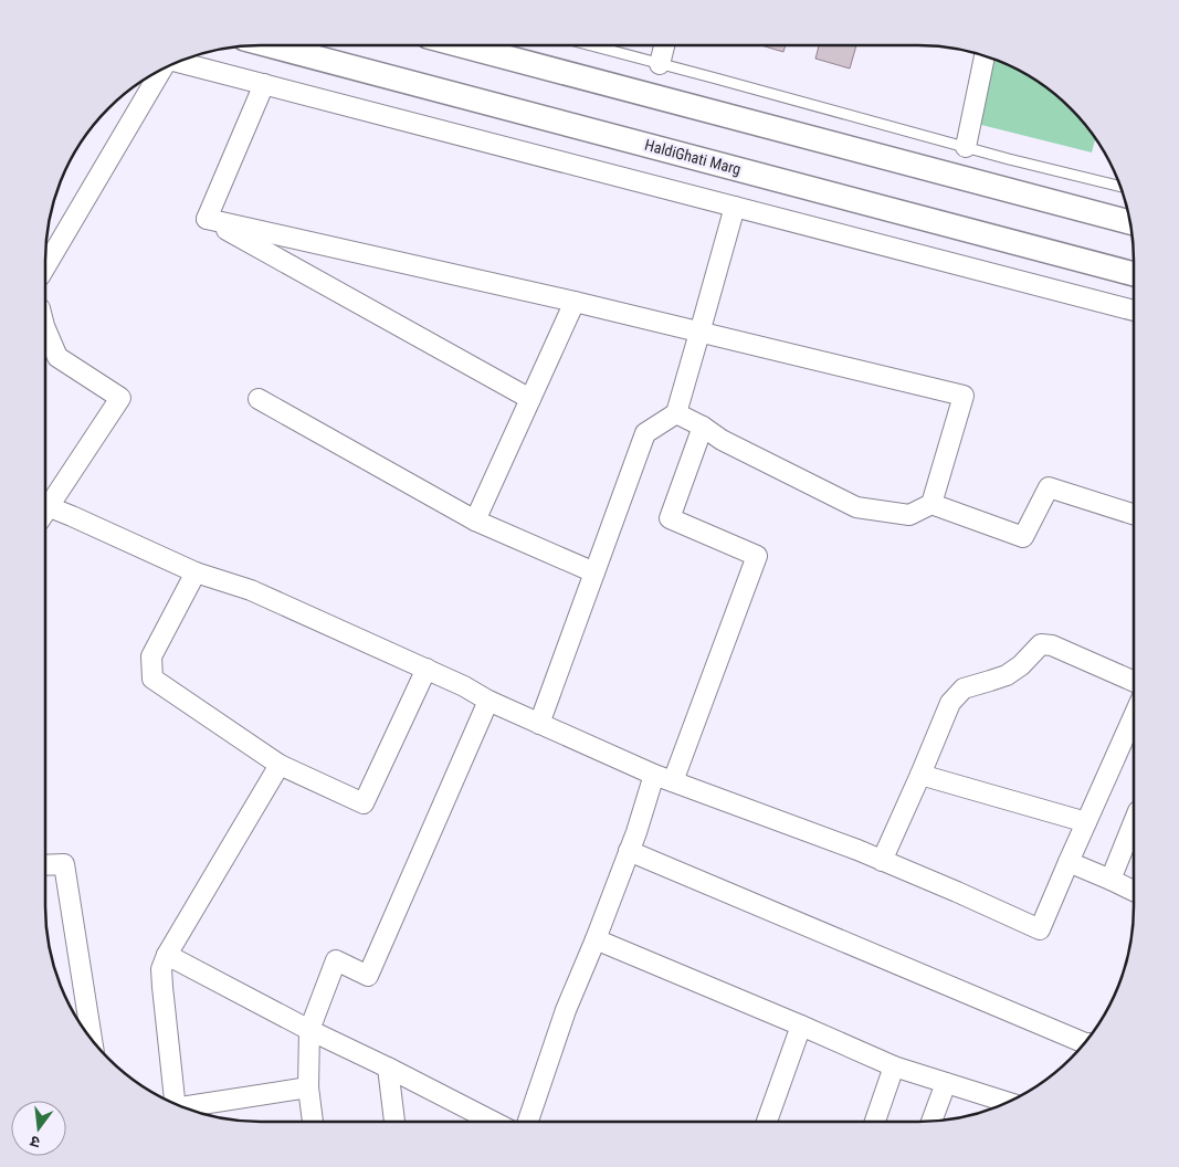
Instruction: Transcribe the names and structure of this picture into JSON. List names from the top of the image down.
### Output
{
  "streets": {
    "street": ["HaldiGhati Marg"]
  },
  "north": "bottom"
}
